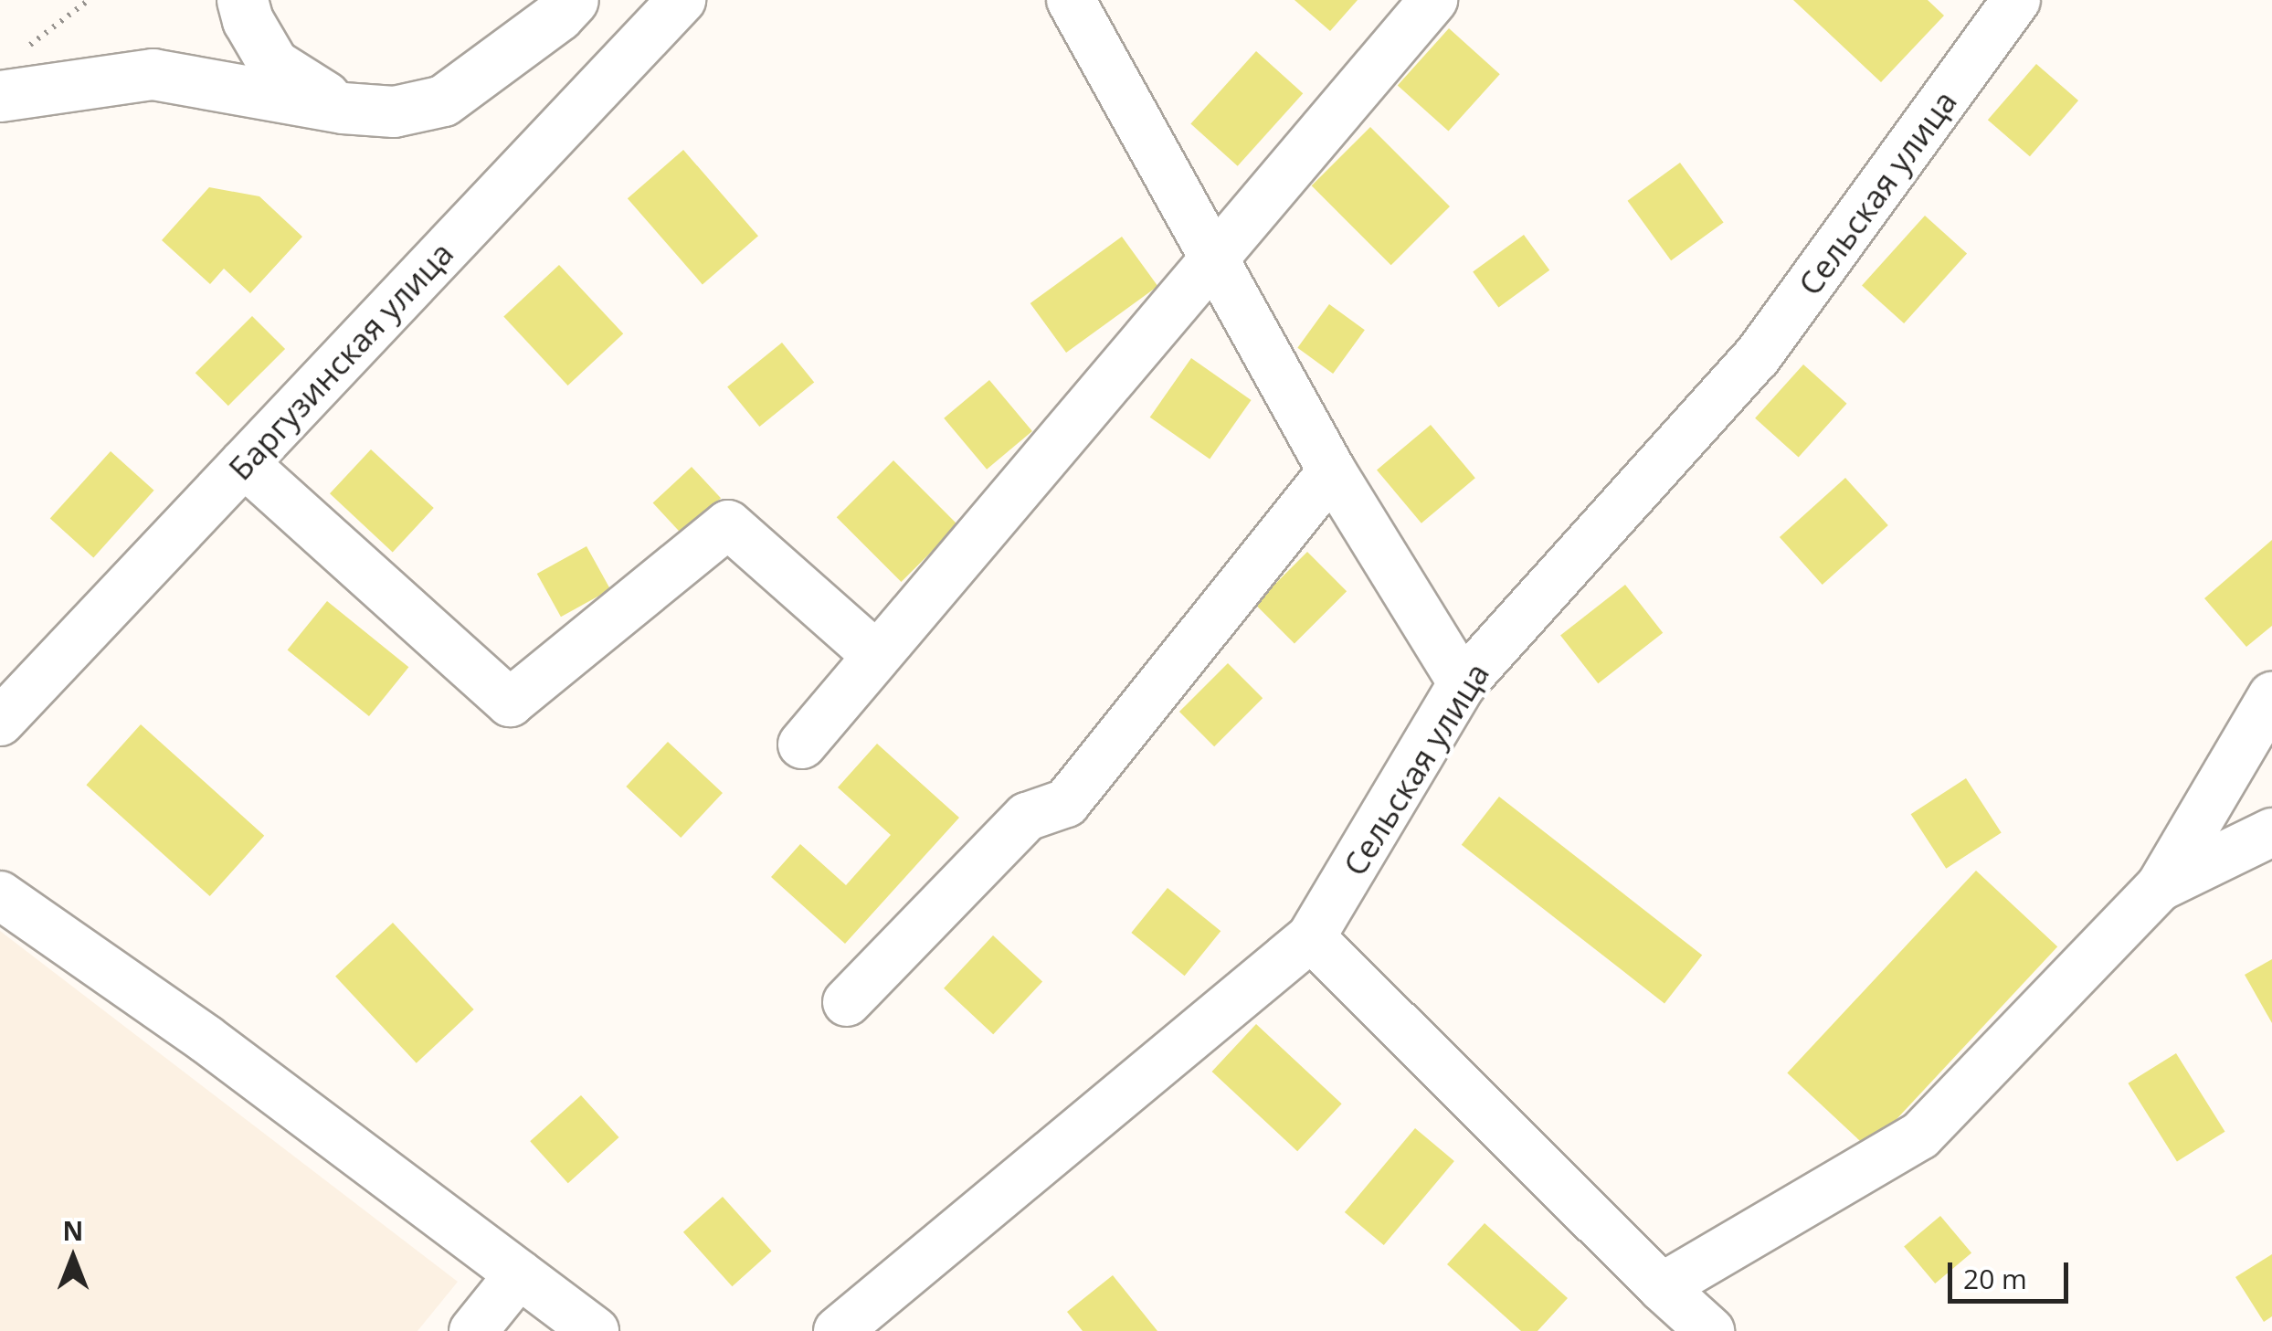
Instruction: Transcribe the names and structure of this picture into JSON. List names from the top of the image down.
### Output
{
  "streets": {
    "street": ["Сельская улица", "Баргузинская улица"]
  },
  "scale_bar": "20 m",
  "north": "top"
}
